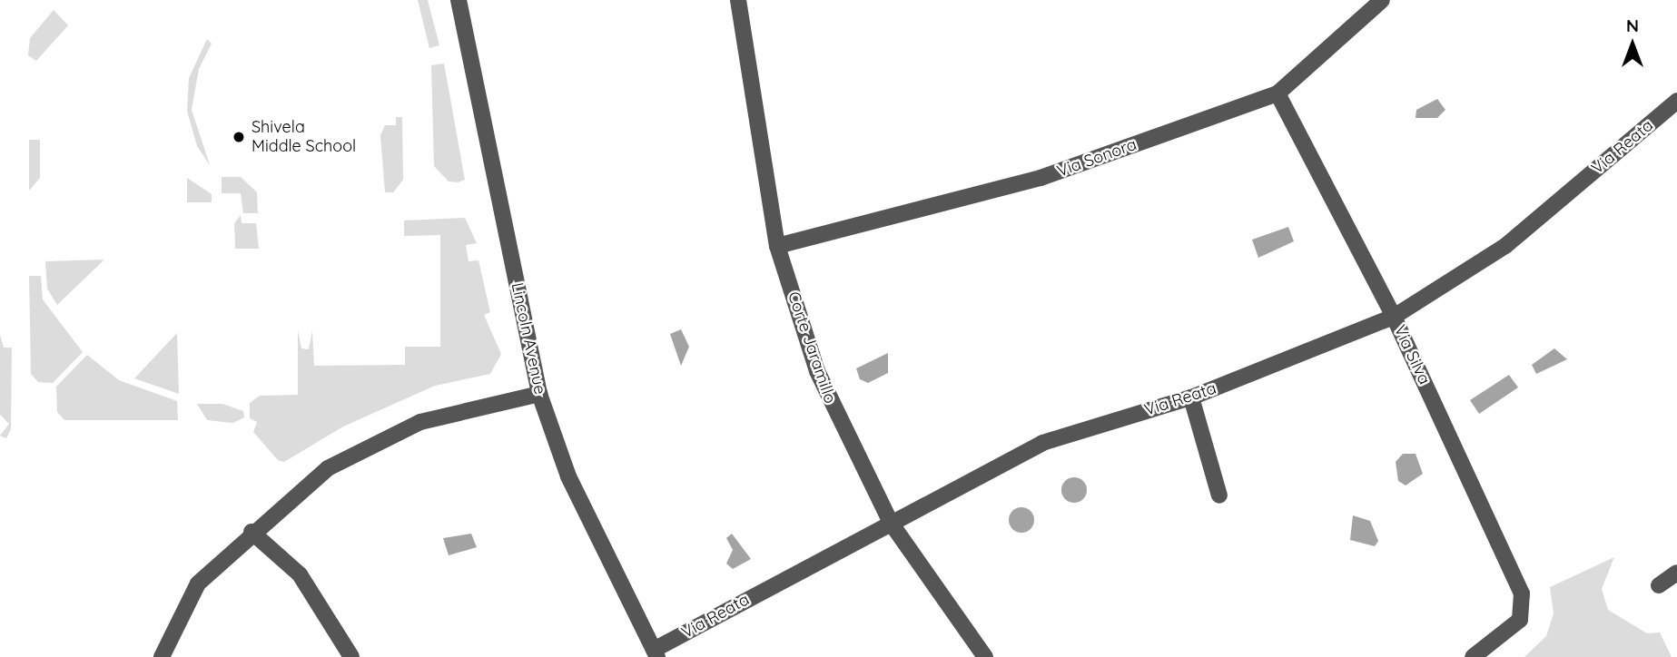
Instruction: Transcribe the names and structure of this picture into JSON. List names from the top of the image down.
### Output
{
  "streets": {
    "street": [
      "Via Reata",
      "Via Sonora",
      "Lincoln Avenue",
      "Corte Jaramillo",
      "Via Silva"
    ]
  },
  "crossings": [
    ["Via Reata", "Lincoln Avenue"],
    ["Via Reata", "Corte Jaramillo"],
    ["Via Reata", "Via Silva"],
    ["Via Sonora", "Corte Jaramillo"],
    ["Via Sonora", "Via Silva"]
  ],
  "places": ["Shivela Middle School"],
  "north": "top"
}
